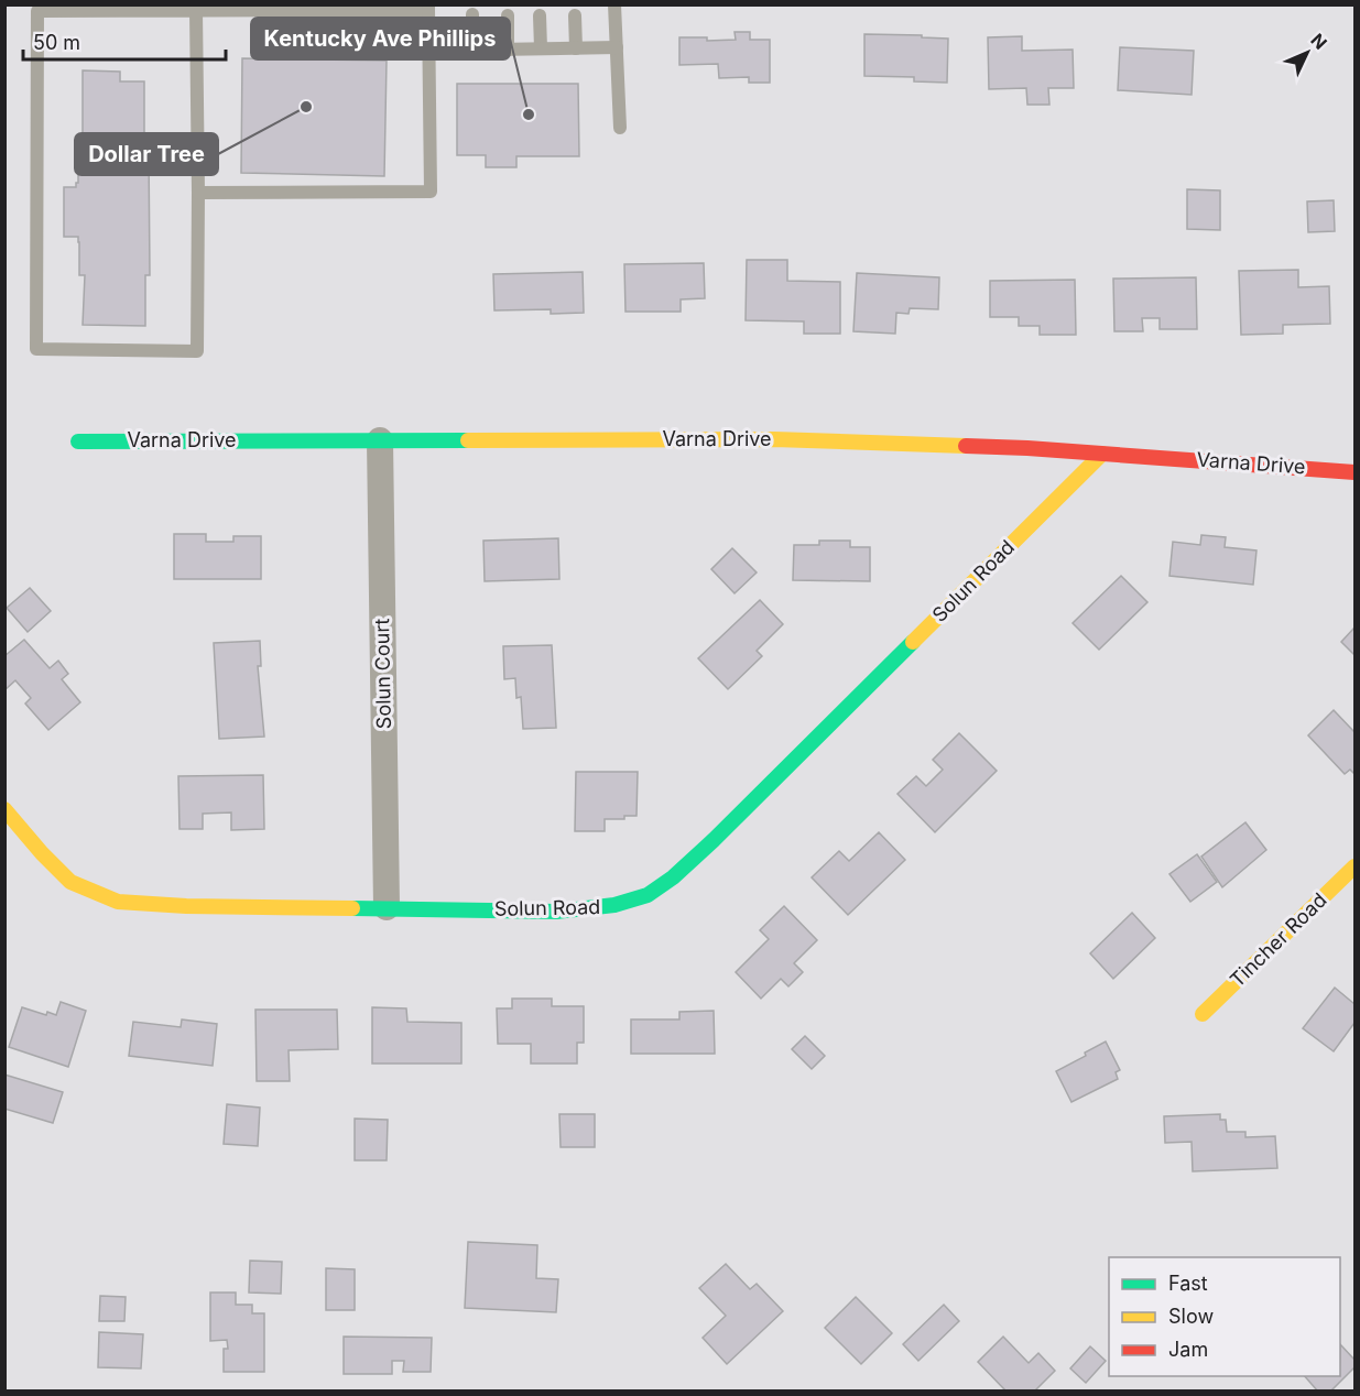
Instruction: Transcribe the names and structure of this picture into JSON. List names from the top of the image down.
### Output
{
  "streets": {
    "street": [
      "Varna Drive",
      "Solun Road",
      "Solun Court",
      "Tincher Road"
    ]
  },
  "crossings": [
    ["Varna Drive", "Solun Road"],
    ["Varna Drive", "Solun Court"],
    ["Solun Road", "Solun Court"]
  ],
  "places": ["Dollar Tree", "Kentucky Ave Phillips"],
  "legend": ["Fast", "Slow", "Jam"],
  "scale_bar": "50 m",
  "north": "top right"
}
